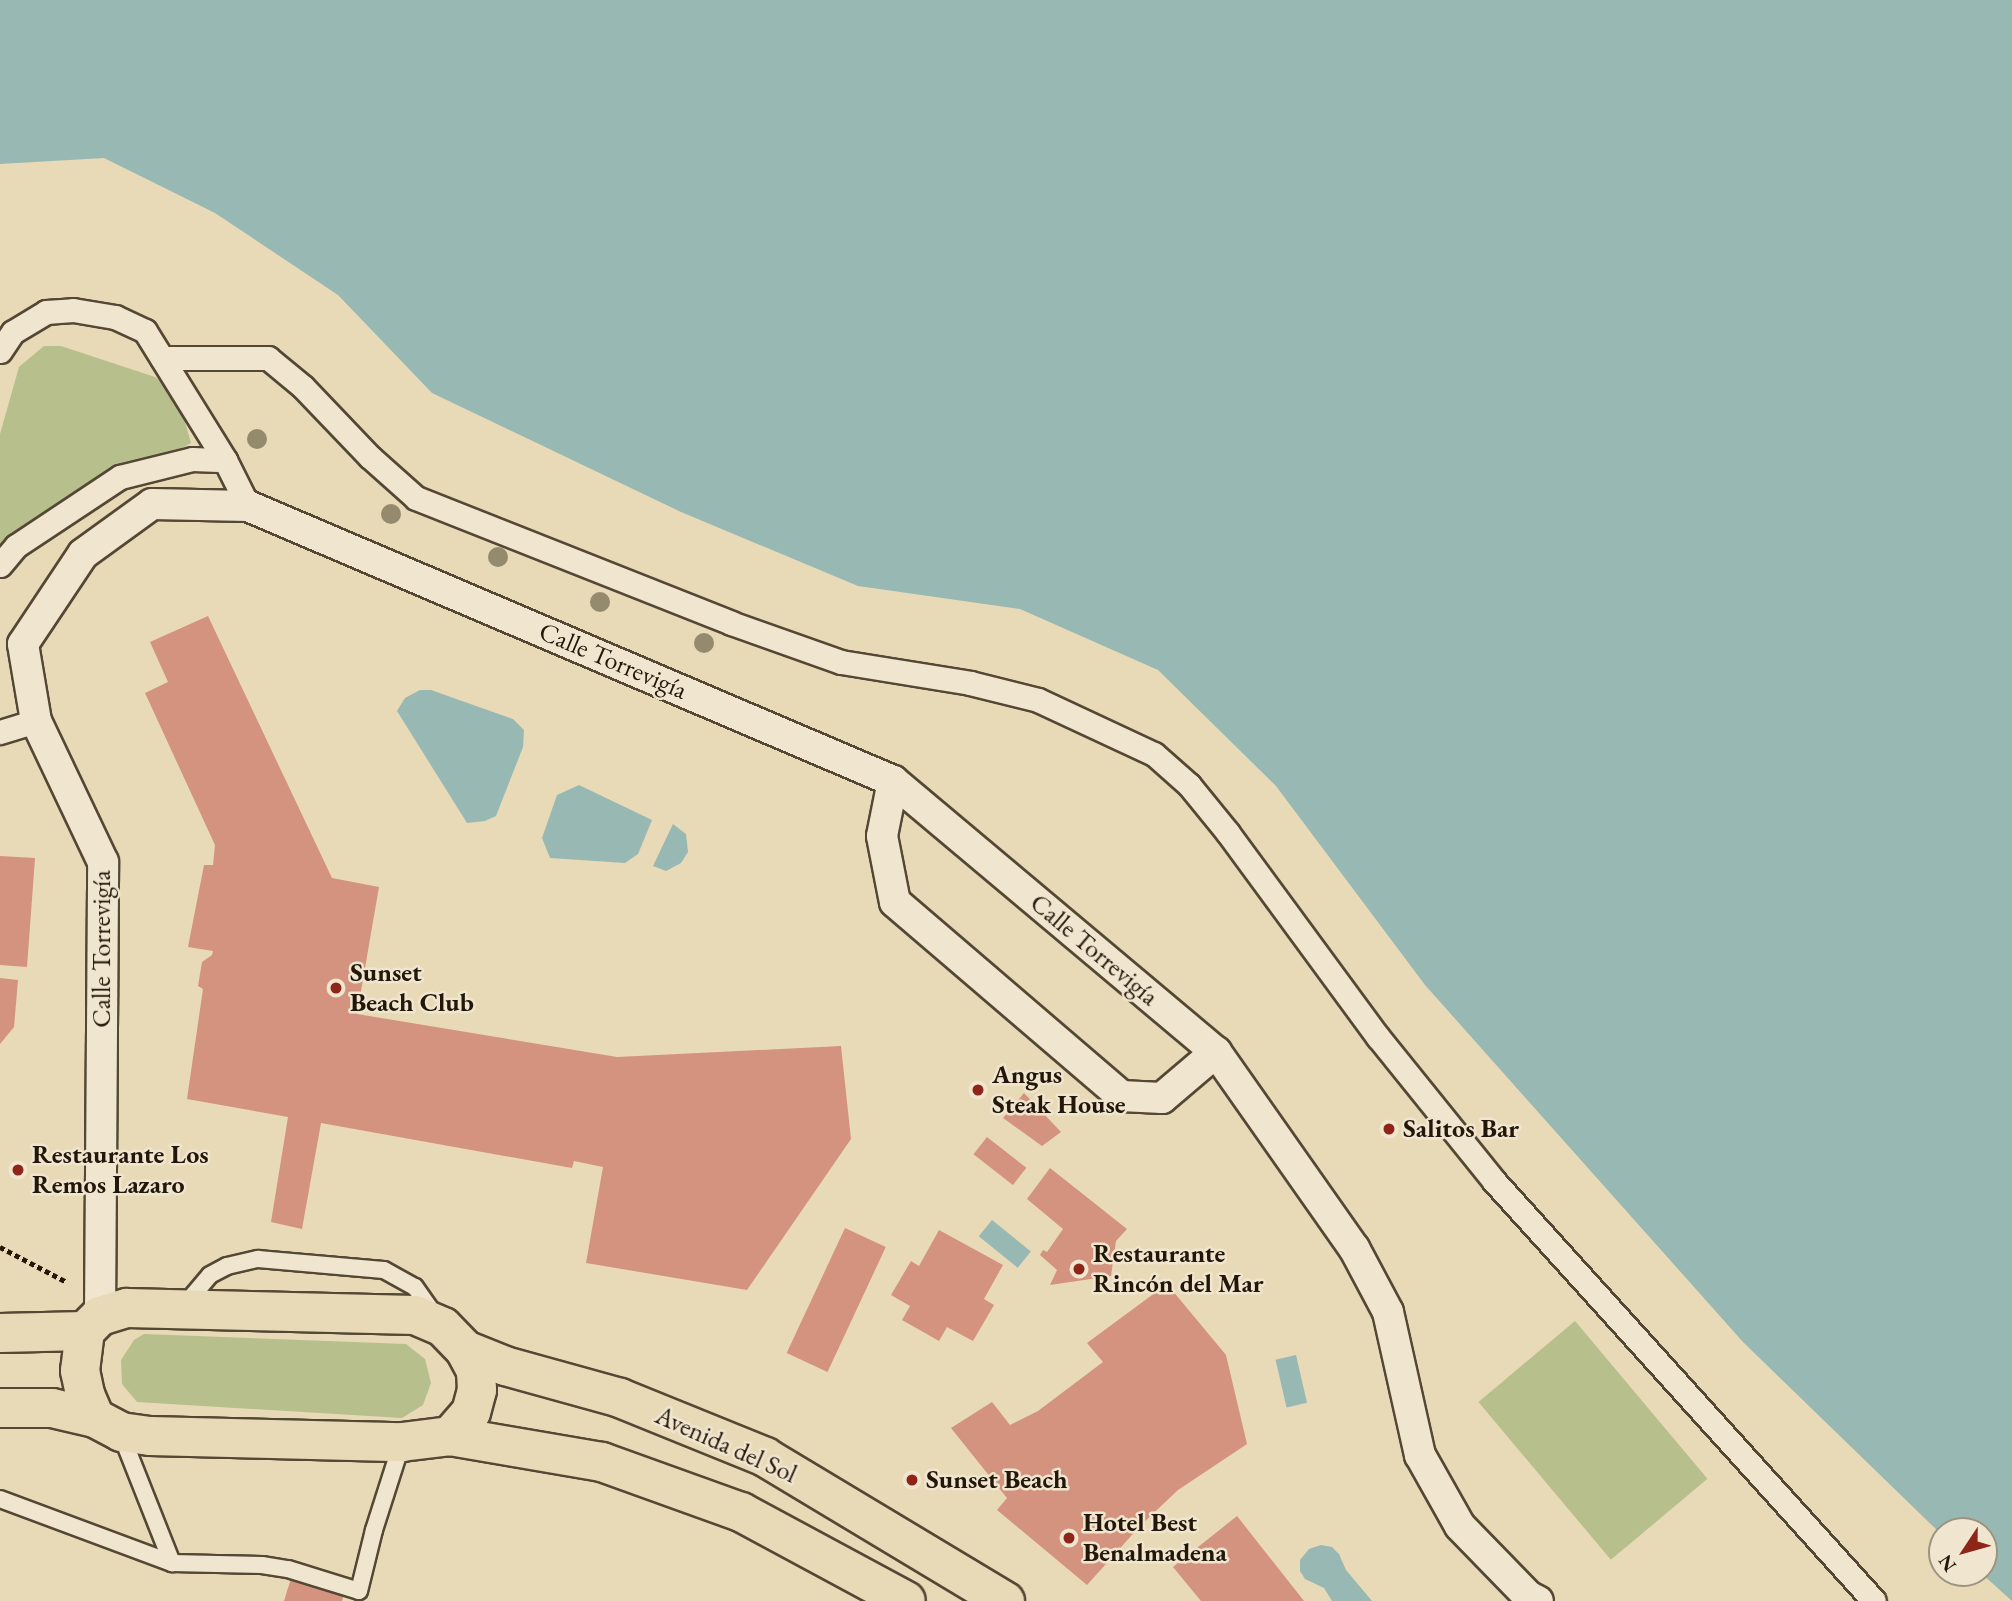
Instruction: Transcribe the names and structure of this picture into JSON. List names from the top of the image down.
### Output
{
  "streets": {
    "main road": ["Avenida del Sol"],
    "street": ["Calle Torrevigía"]
  },
  "crossings": [
    ["Calle Torrevigía", "Avenida del Sol"]
  ],
  "places": [
    "Sunset Beach Club",
    "Angus Steak House",
    "Salitos Bar",
    "Restaurante Los Remos Lazaro",
    "Restaurante Rincón del Mar",
    "Sunset Beach",
    "Hotel Best Benalmadena"
  ],
  "north": "bottom left"
}
